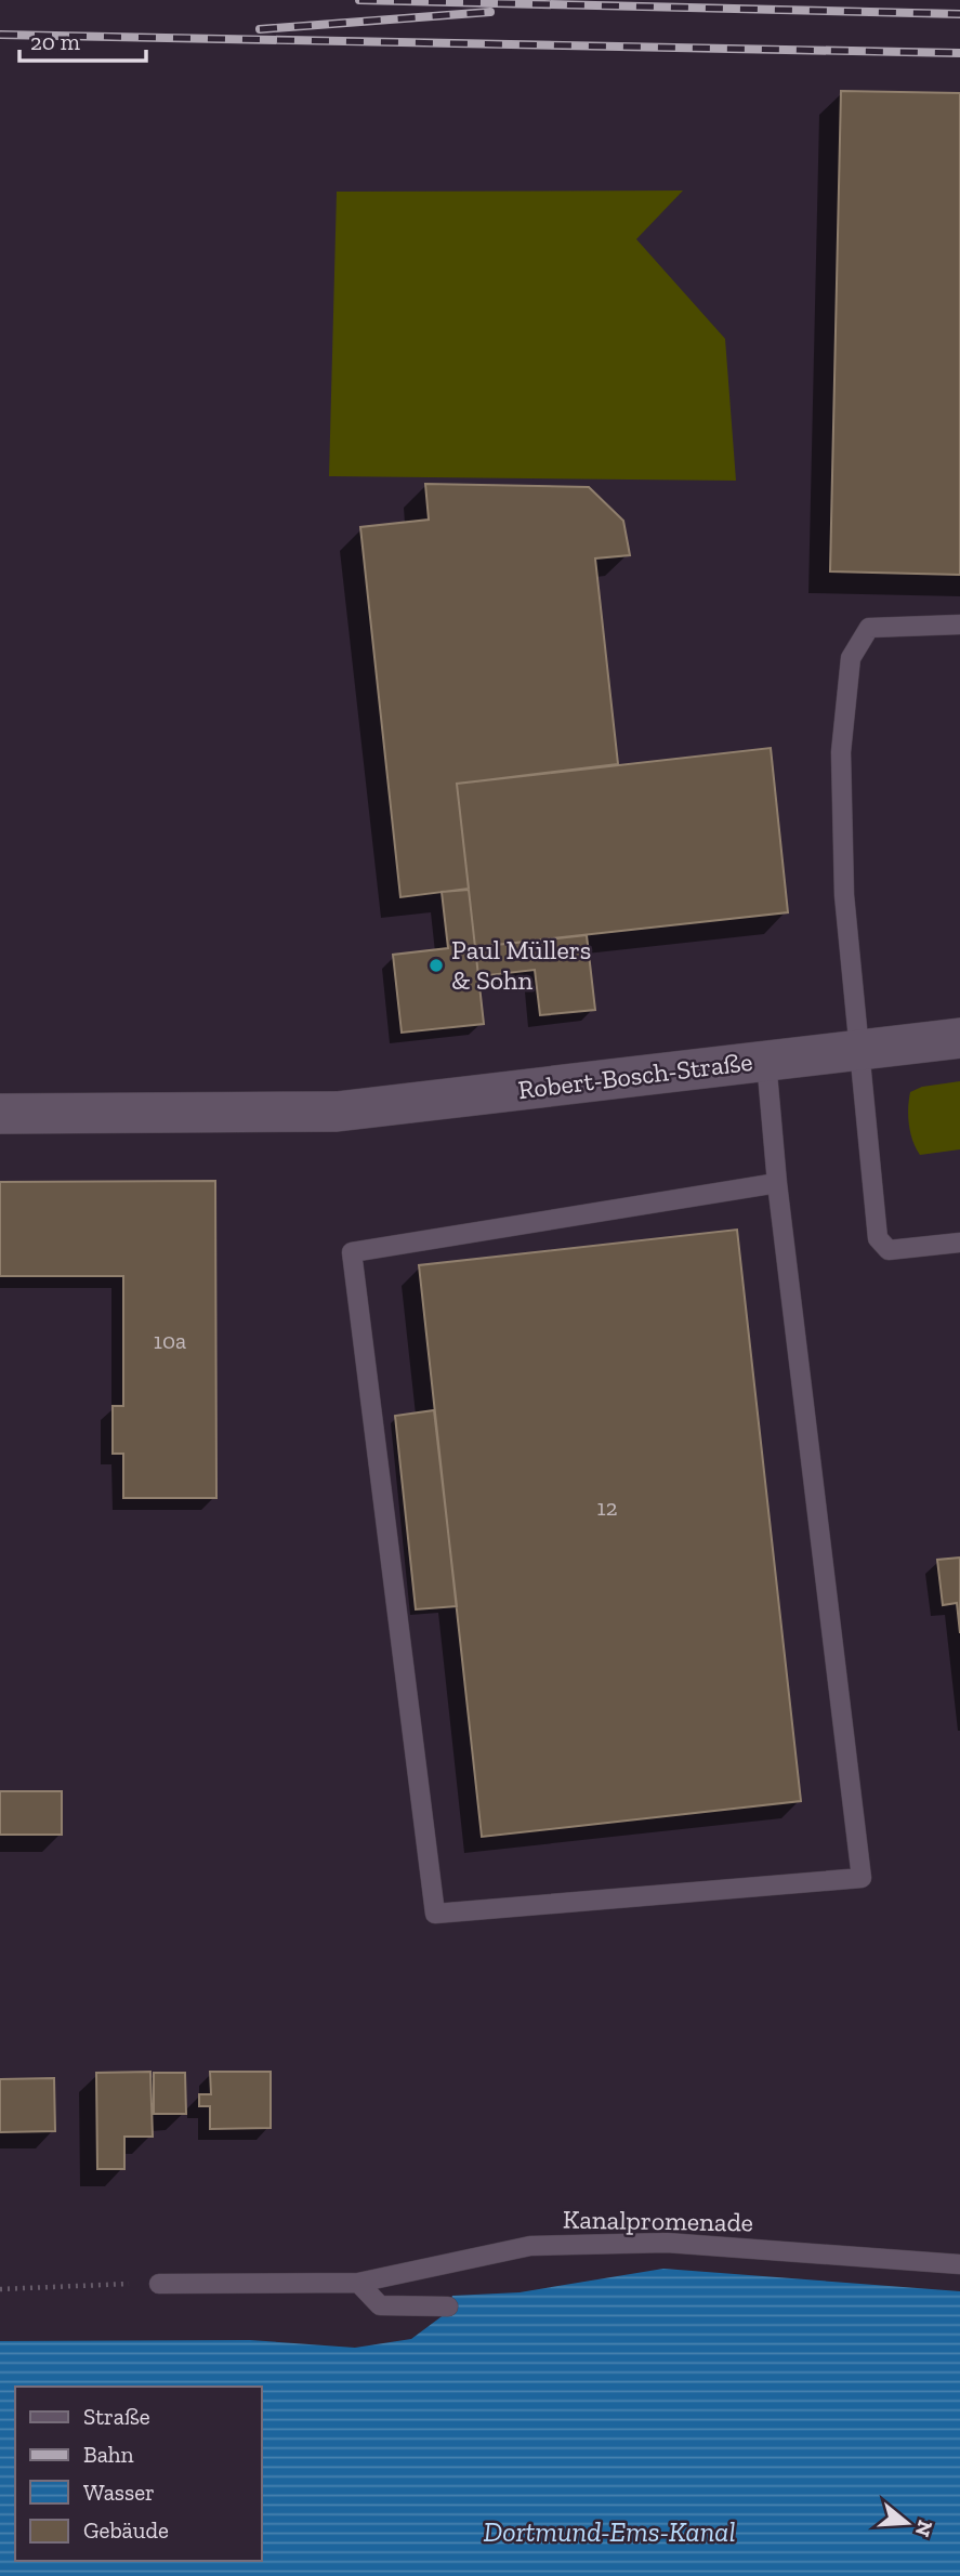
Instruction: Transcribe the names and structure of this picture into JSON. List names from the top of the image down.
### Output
{
  "streets": {
    "street": ["Robert-Bosch-Straße"],
    "lane": ["Kanalpromenade"]
  },
  "water": ["Dortmund-Ems-Kanal"],
  "places": ["Paul Müllers & Sohn"],
  "house_numbers": ["10a", "12"],
  "legend": [
    "Straße",
    "Bahn",
    "Wasser",
    "Gebäude"
  ],
  "scale_bar": "20 m",
  "north": "right"
}
